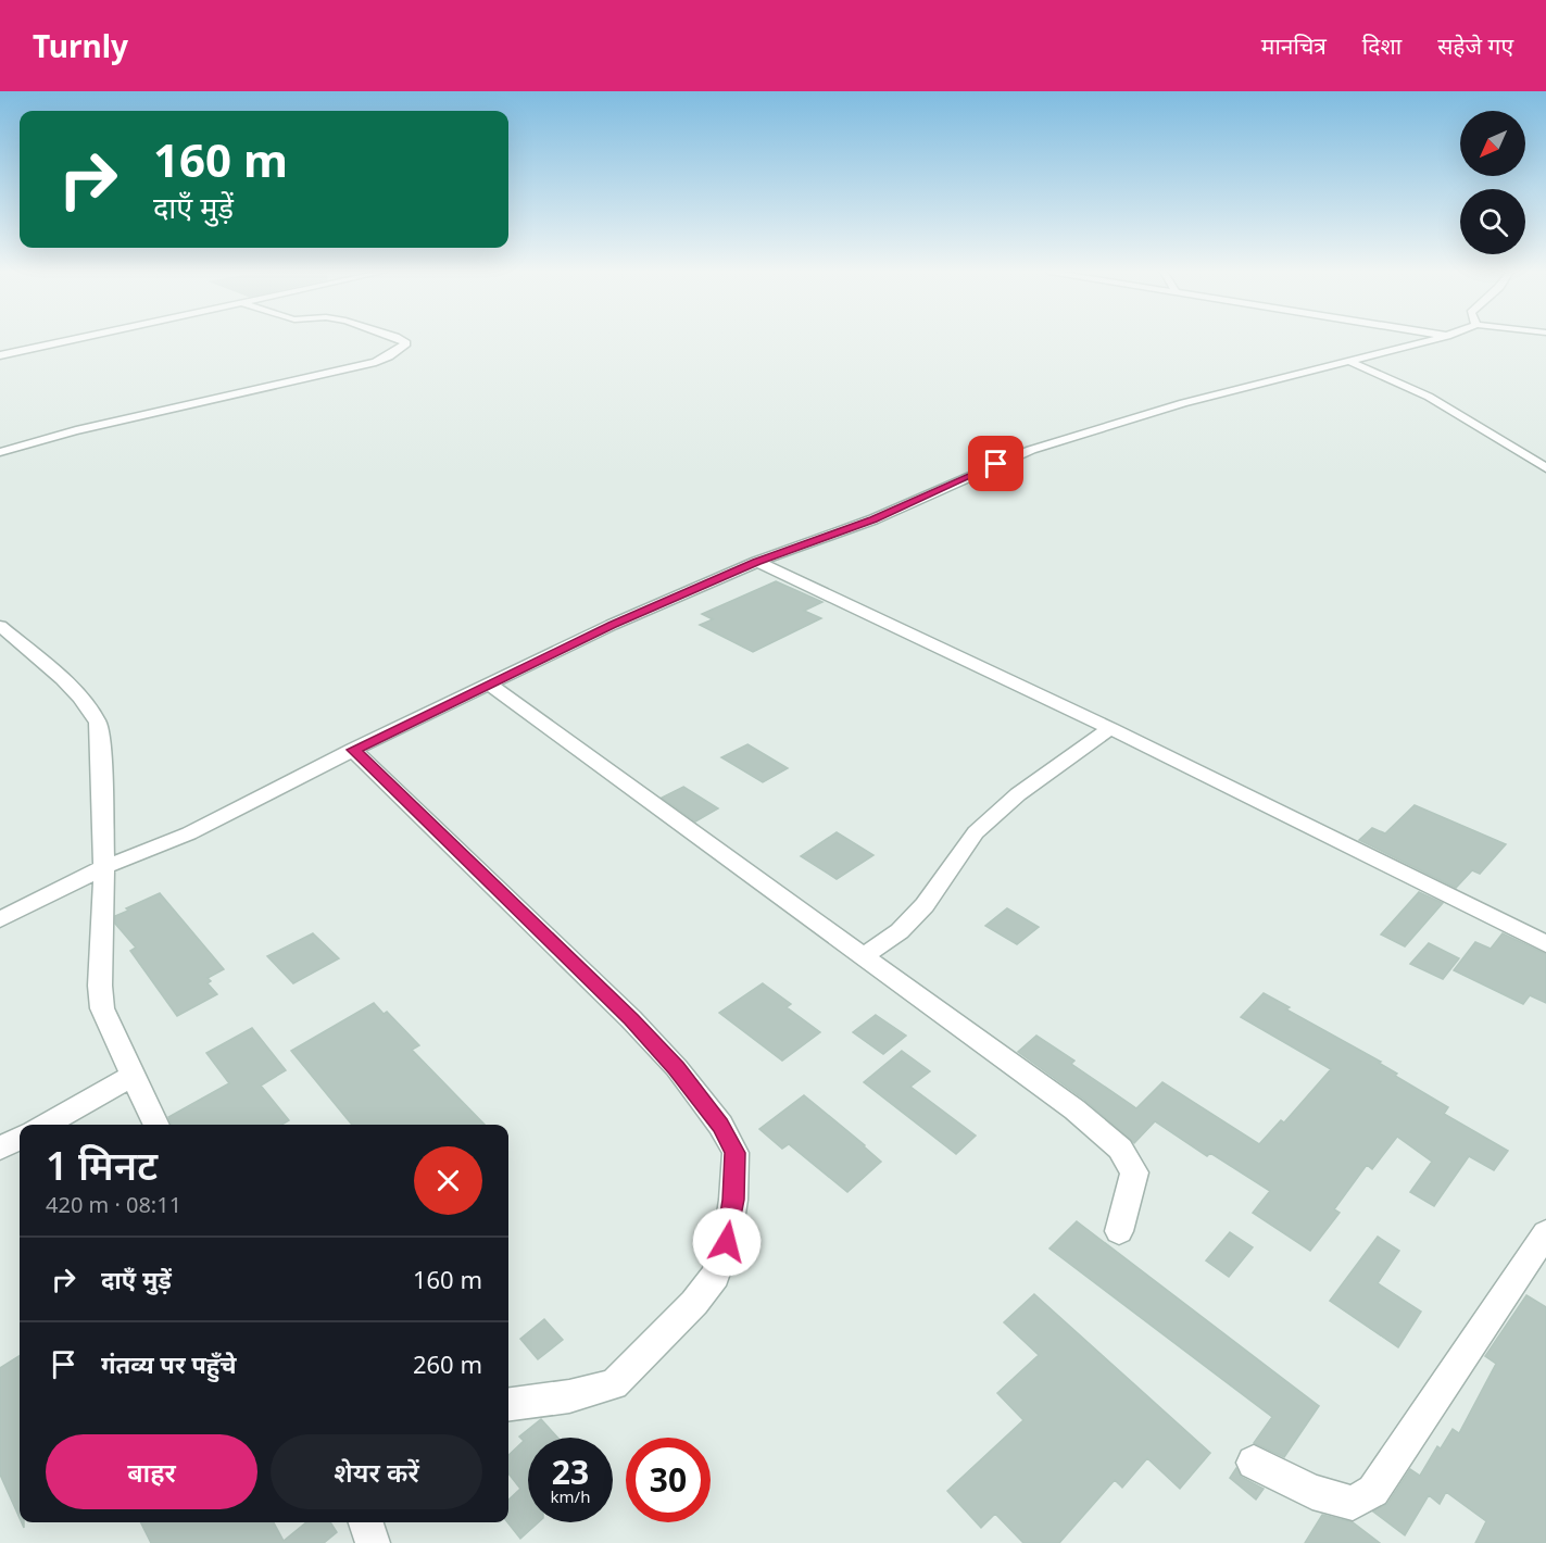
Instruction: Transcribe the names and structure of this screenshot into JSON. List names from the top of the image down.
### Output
{
  "north": "bottom left",
  "page": {
    "header": "Turnly",
    "nav": ["मानचित्र", "दिशा", "सहेजे गए"],
    "turn": ["160 m", "दाएँ मुड़ें"],
    "heading": ["1 मिनट", "420 m · 08:11"],
    "list": [
      {
        "name": "दाएँ मुड़ें",
        "value": "160 m"
      },
      {
        "name": "गंतव्य पर पहुँचे",
        "value": "260 m"
      }
    ],
    "buttons": ["बाहर", "शेयर करें"],
    "speed": "23 km/h",
    "limit": "30"
  }
}
